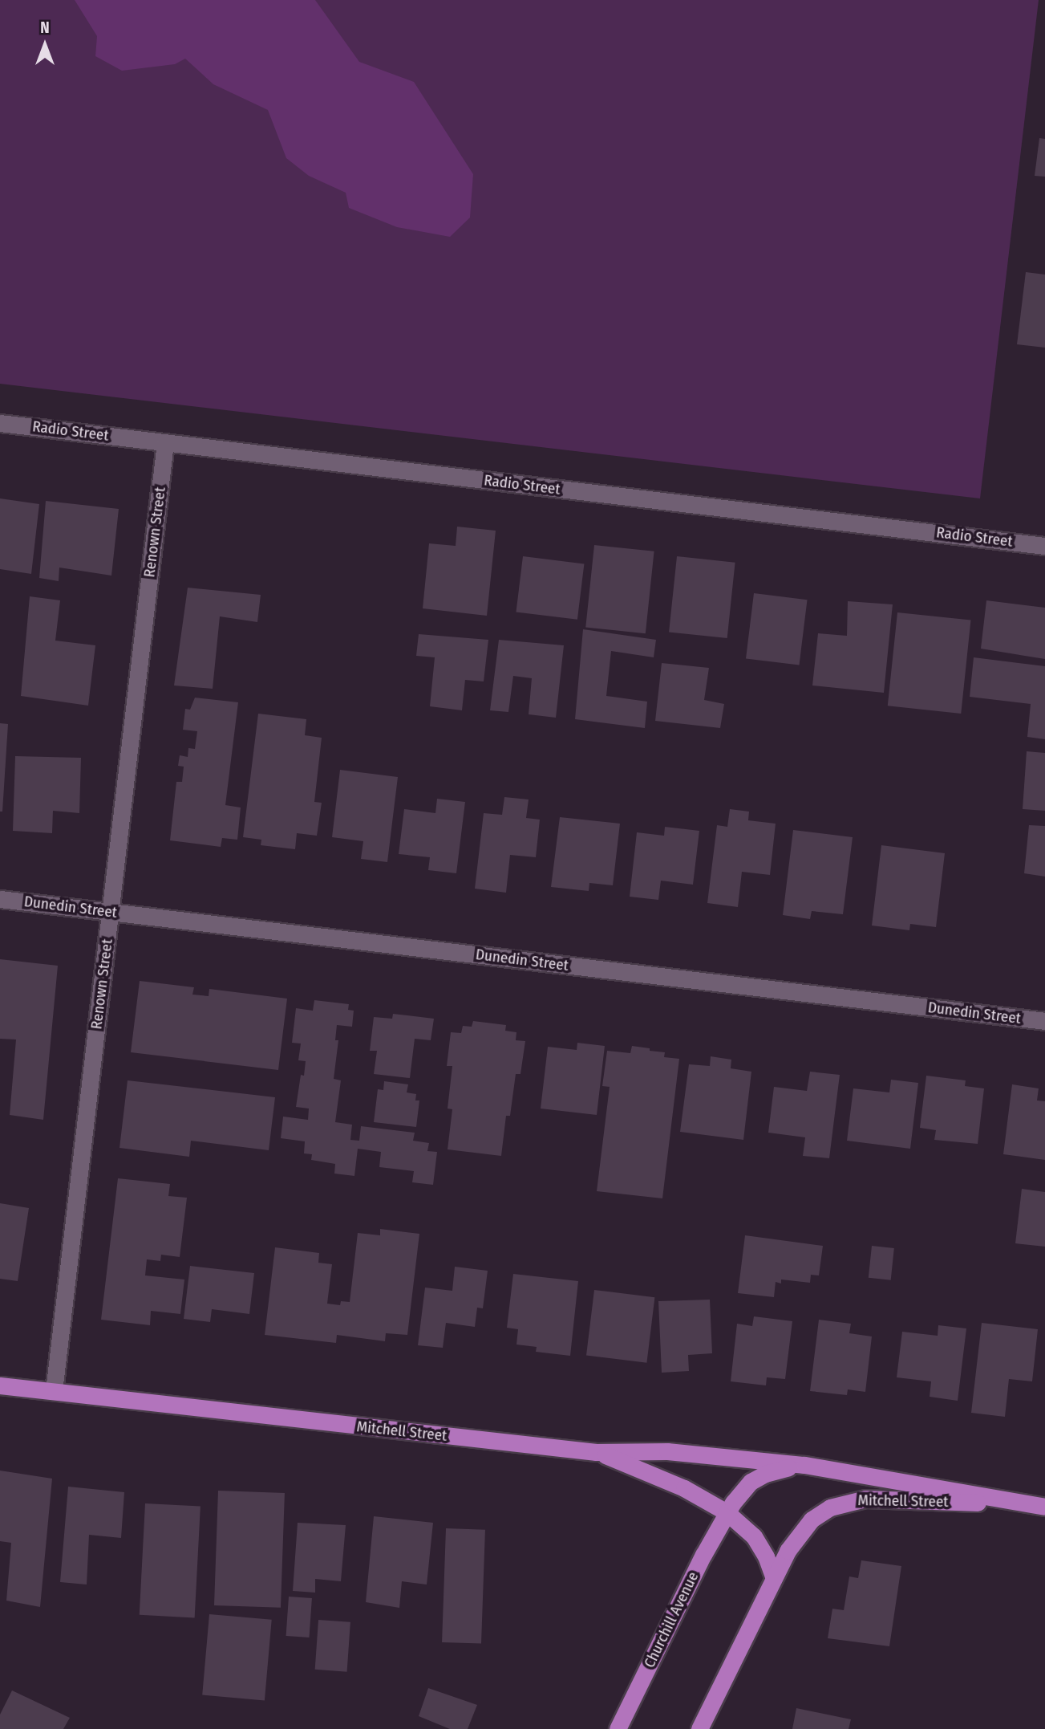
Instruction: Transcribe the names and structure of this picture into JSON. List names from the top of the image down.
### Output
{
  "streets": {
    "main road": ["Mitchell Street", "Churchill Avenue"],
    "street": ["Radio Street", "Renown Street", "Dunedin Street"]
  },
  "crossings": [
    ["Radio Street", "Renown Street"],
    ["Renown Street", "Dunedin Street"],
    ["Renown Street", "Mitchell Street"],
    ["Mitchell Street", "Churchill Avenue"]
  ],
  "north": "top"
}
